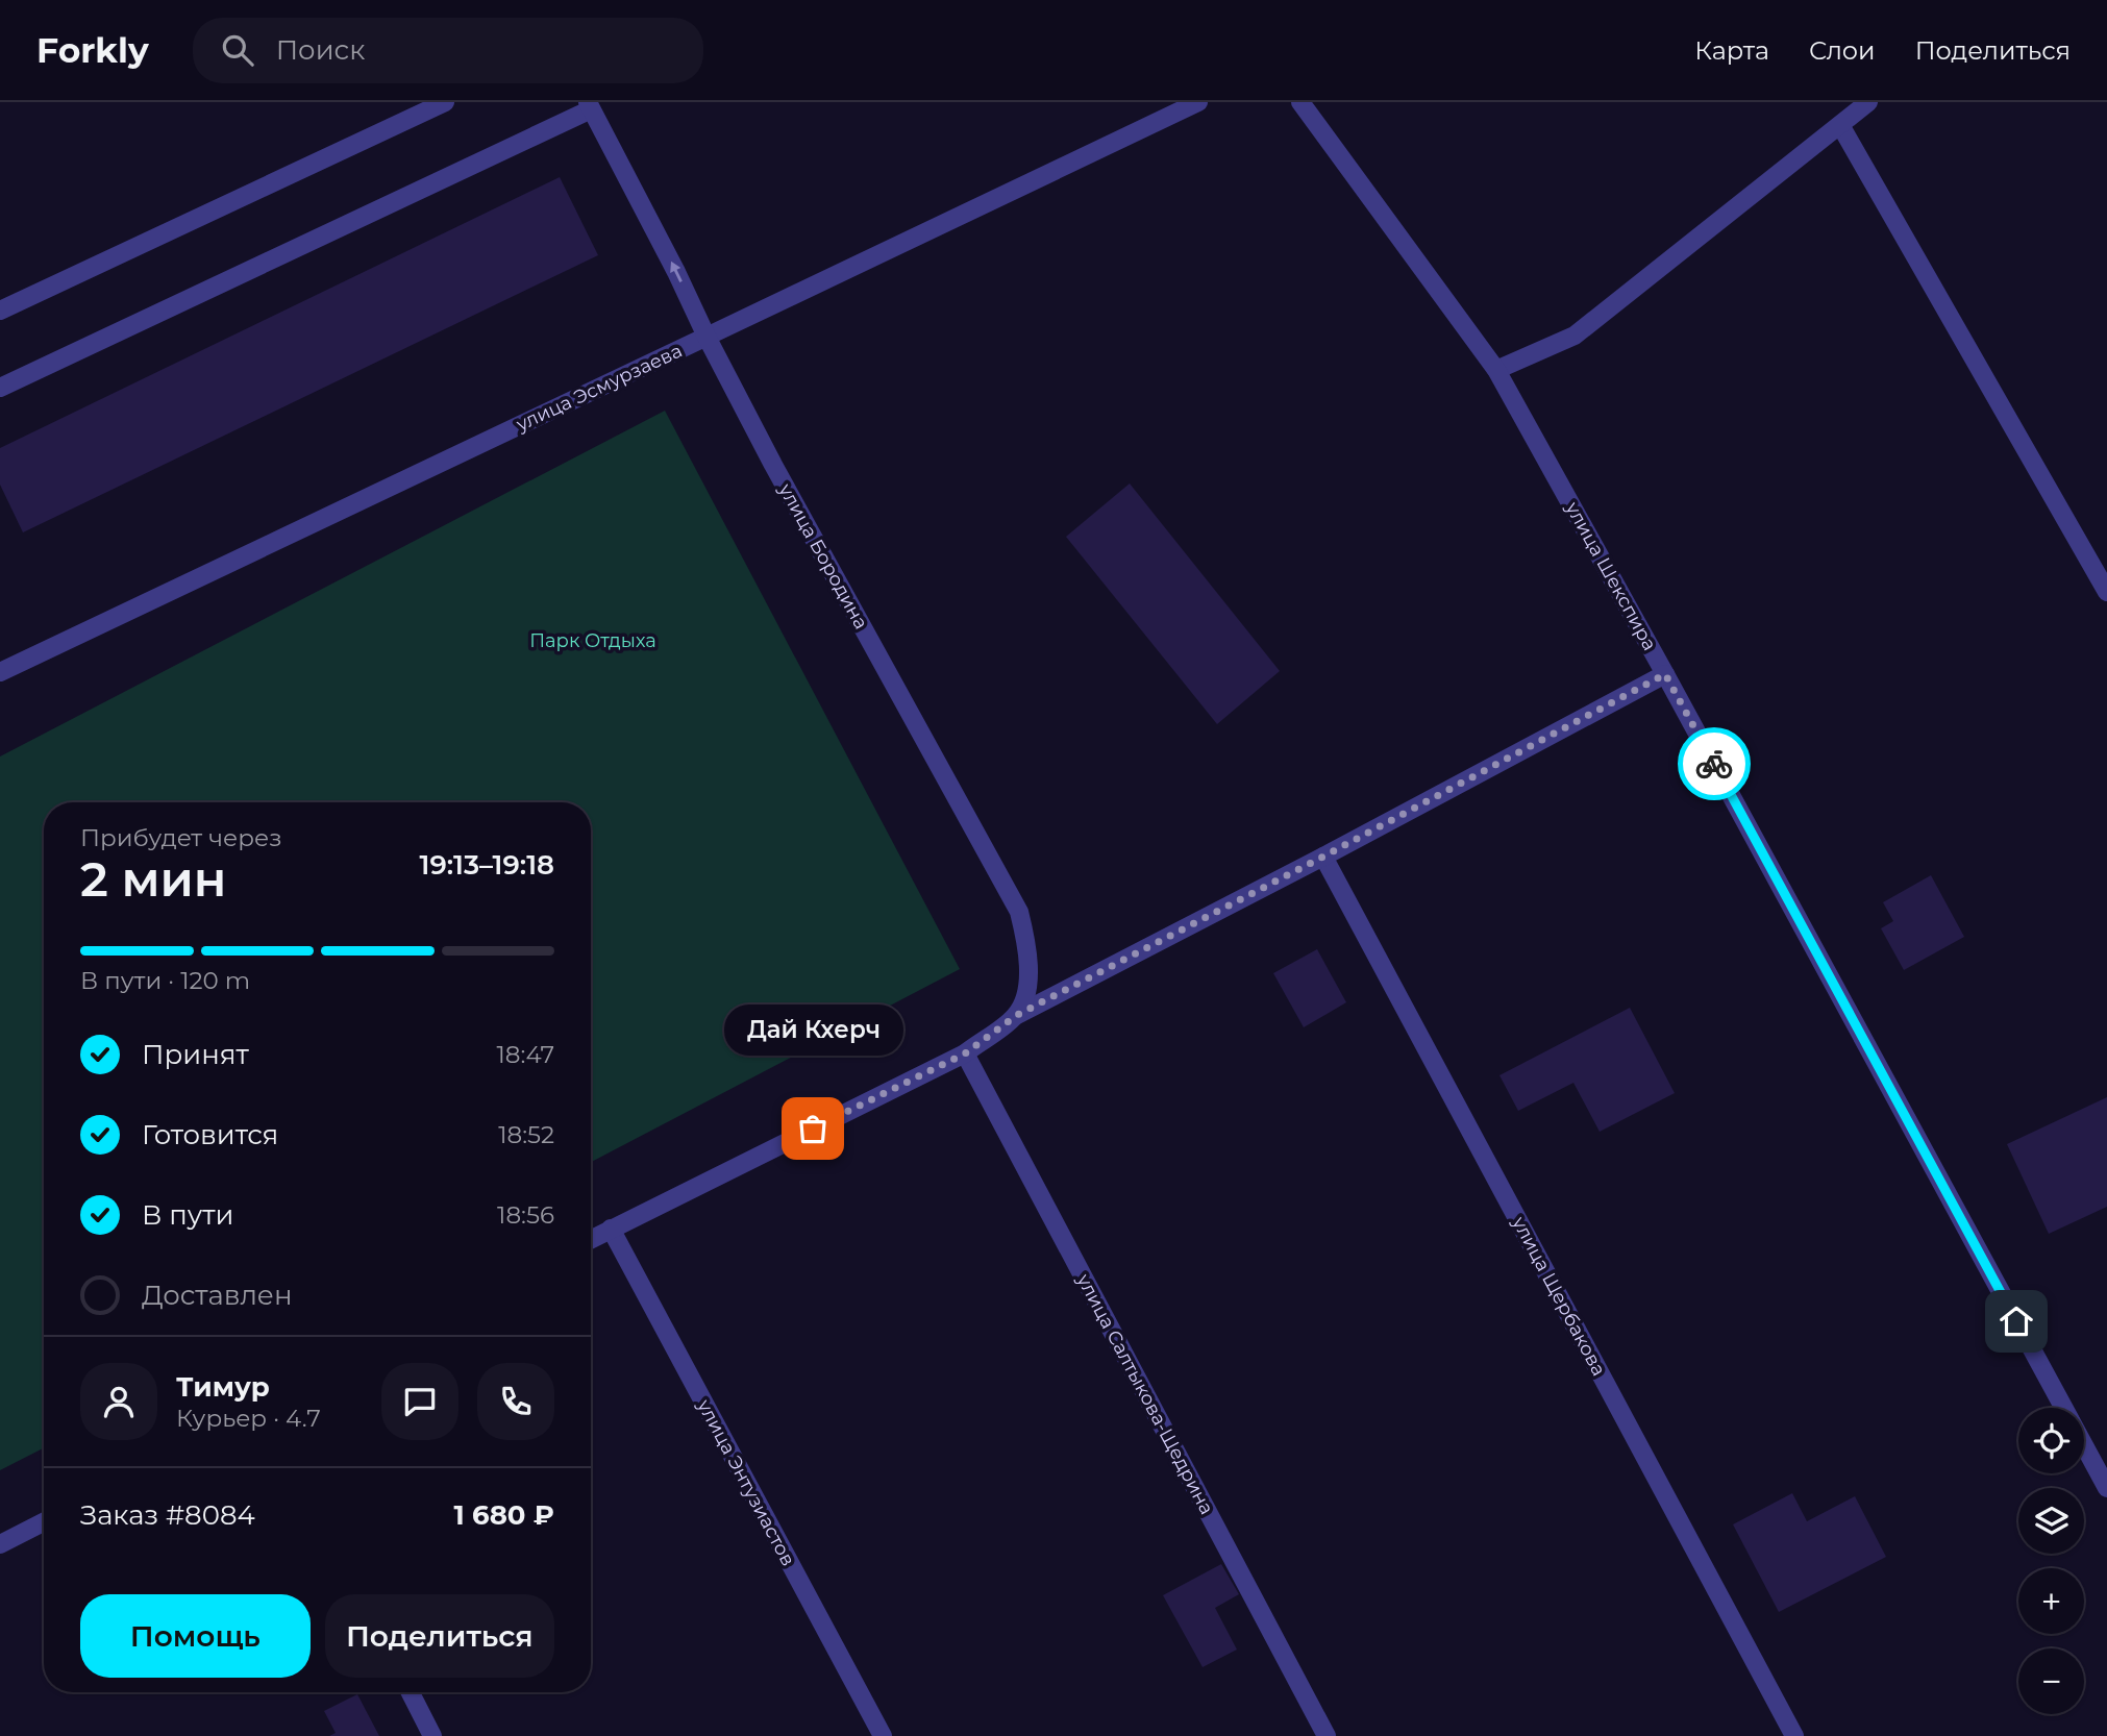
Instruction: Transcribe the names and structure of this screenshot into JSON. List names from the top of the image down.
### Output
{
  "streets": {
    "street": [
      "улица Эсмурзаева",
      "улица Бородина",
      "улица Шекспира",
      "улица Щербакова",
      "улица Салтыкова-Щедрина",
      "улица Энтузиастов"
    ]
  },
  "crossings": [
    ["улица Эсмурзаева", "улица Бородина"]
  ],
  "parks": ["Парк Отдыха"],
  "places": ["Дай Кхерч"],
  "page": {
    "header": "Forkly",
    "search": "Поиск",
    "nav": ["Карта", "Слои", "Поделиться"],
    "heading": ["2 мин", "Прибудет через", "19:13–19:18"],
    "panel": [
      "Тимур",
      "Курьер · 4.7",
      "Заказ #8084",
      "1 680 ₽"
    ],
    "bar": "В пути · 120 m",
    "bubble": "Дай Кхерч",
    "list": [
      ["Принят", "18:47"],
      ["Готовится", "18:52"],
      ["В пути", "18:56"],
      "Доставлен"
    ],
    "map_buttons": ["+", "−"],
    "buttons": ["Помощь", "Поделиться"]
  }
}
